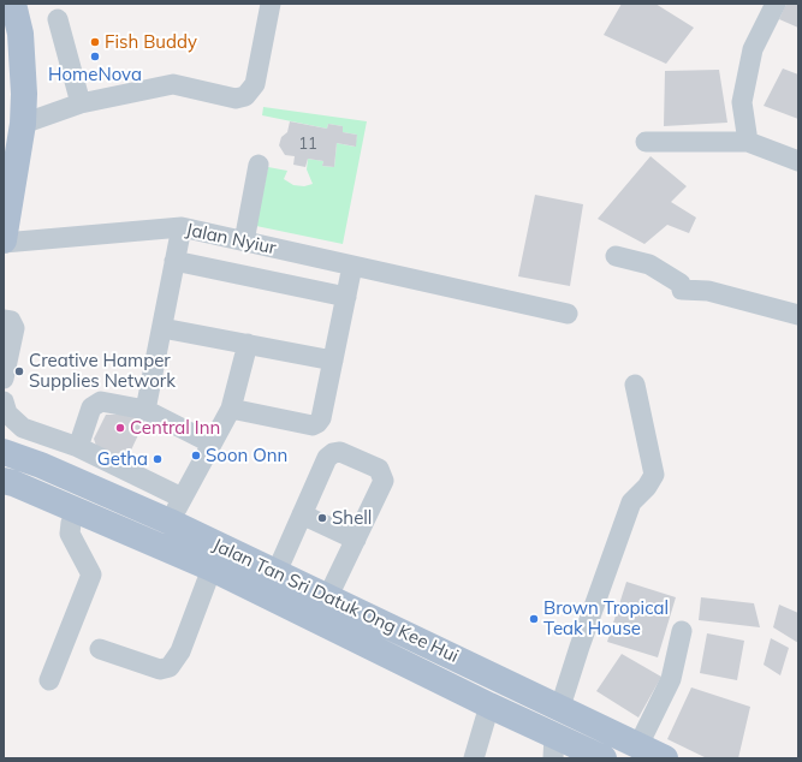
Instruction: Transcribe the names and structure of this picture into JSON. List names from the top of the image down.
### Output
{
  "streets": {
    "main road": ["Jalan Tan Sri Datuk Ong Kee Hui"],
    "street": ["Jalan Nyiur"]
  },
  "places": [
    "Fish Buddy",
    "HomeNova",
    "Creative Hamper Supplies Network",
    "Central Inn",
    "Soon Onn",
    "Getha",
    "Shell",
    "Brown Tropical Teak House"
  ],
  "house_numbers": ["11"]
}
